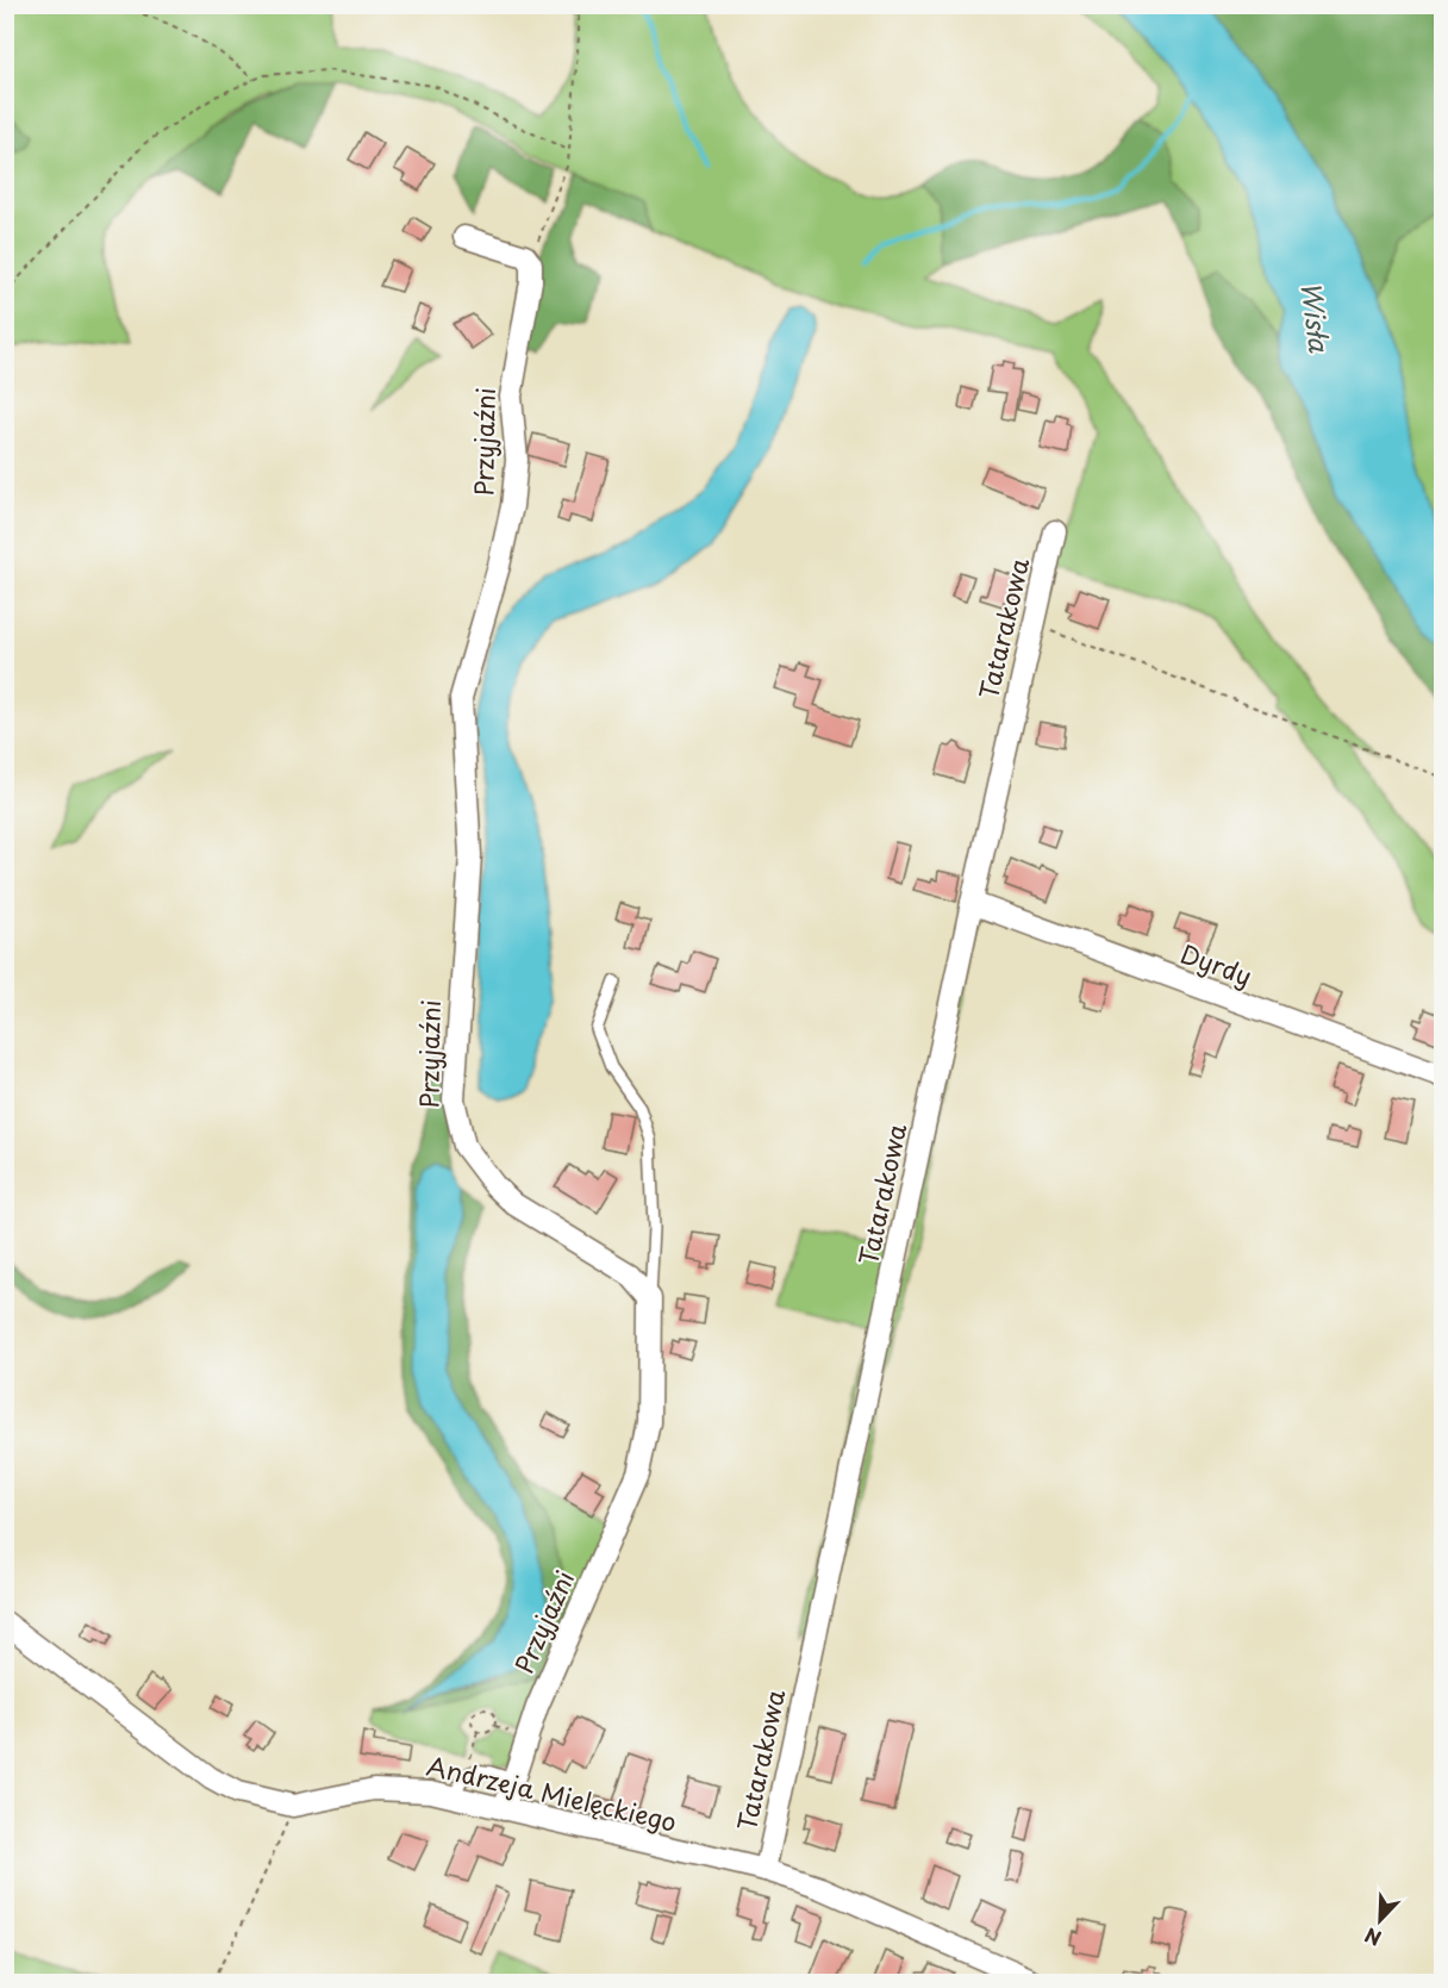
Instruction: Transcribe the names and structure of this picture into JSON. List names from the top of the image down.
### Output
{
  "streets": {
    "street": [
      "Przyjaźni",
      "Tatarakowa",
      "Dyrdy",
      "Andrzeja Mielęckiego"
    ]
  },
  "crossings": [
    ["Przyjaźni", "Andrzeja Mielęckiego"],
    ["Tatarakowa", "Dyrdy"],
    ["Tatarakowa", "Andrzeja Mielęckiego"]
  ],
  "water": ["Wisła"],
  "north": "bottom left"
}
